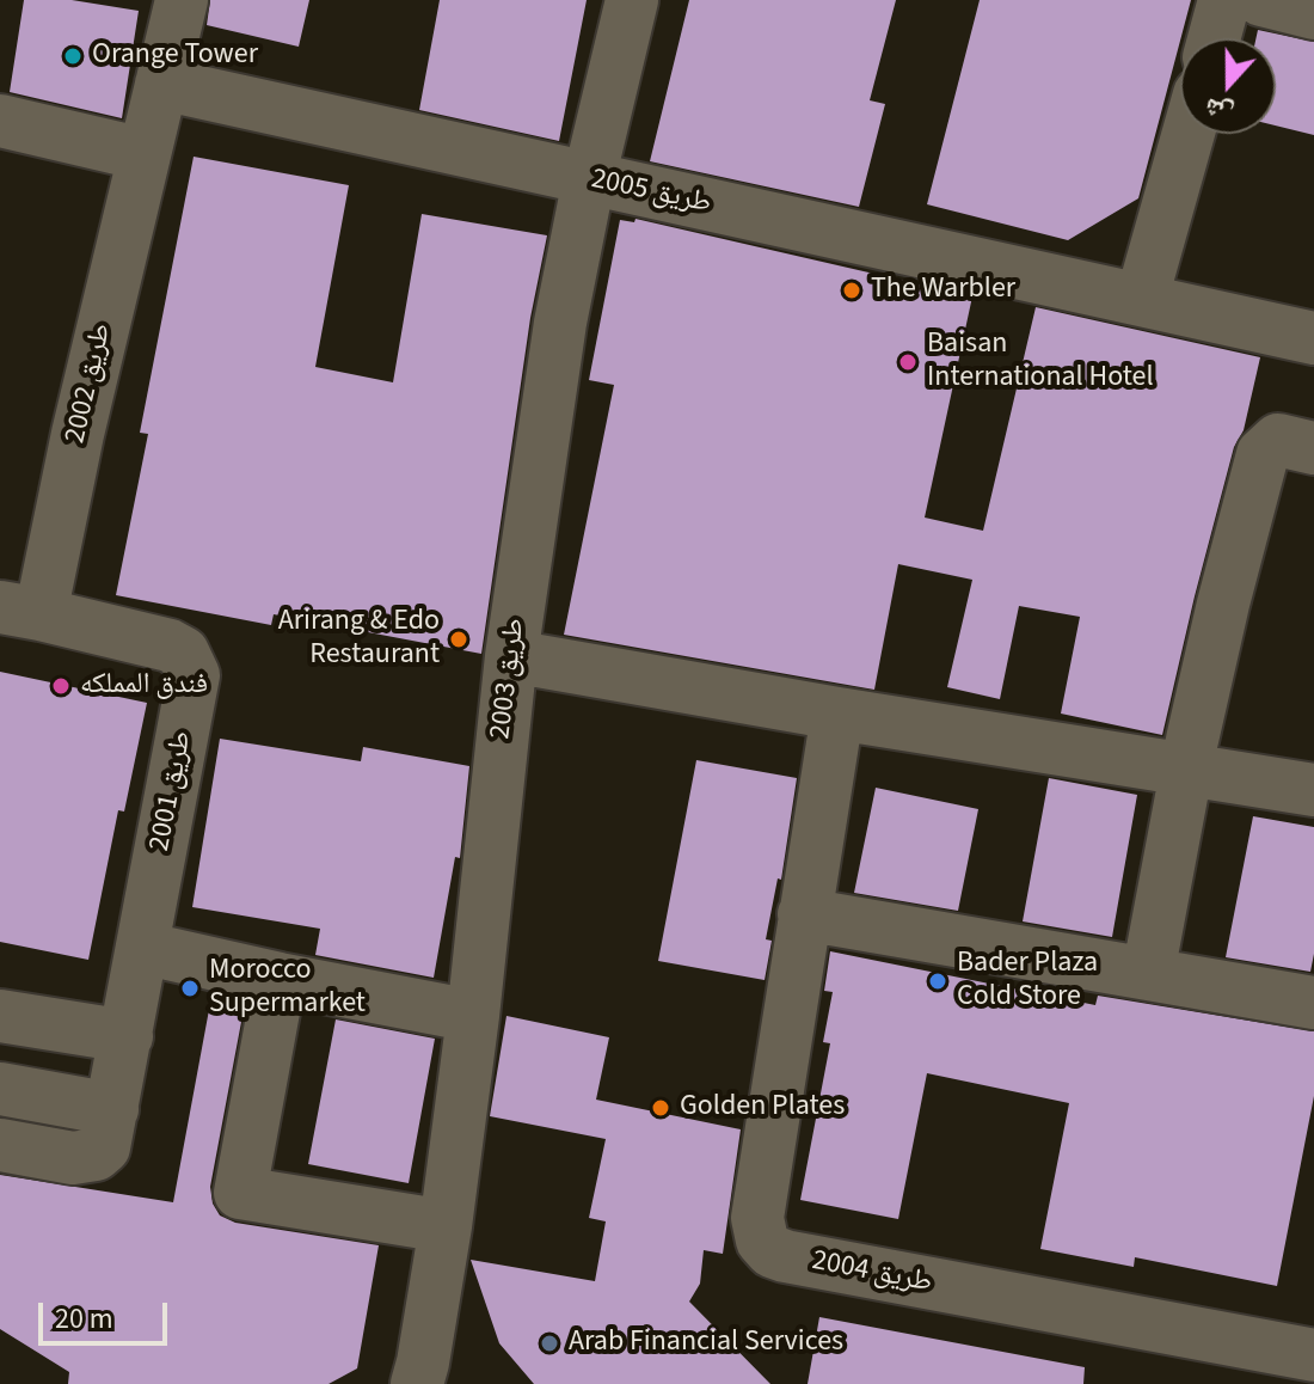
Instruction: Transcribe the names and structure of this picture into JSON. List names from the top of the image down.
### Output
{
  "streets": {
    "street": [
      "طريق 2005",
      "طريق 2002",
      "طريق 2003",
      "طريق 2001",
      "طريق 2004"
    ]
  },
  "crossings": [
    ["طريق 2005", "طريق 2002"],
    ["طريق 2005", "طريق 2003"],
    ["طريق 2002", "طريق 2001"]
  ],
  "places": [
    "Orange Tower",
    "The Warbler",
    "Baisan International Hotel",
    "Arirang & Edo Restaurant",
    "فندق المملكه",
    "Bader Plaza Cold Store",
    "Morocco Supermarket",
    "Golden Plates",
    "Arab Financial Services"
  ],
  "scale_bar": "20 m",
  "north": "bottom"
}
